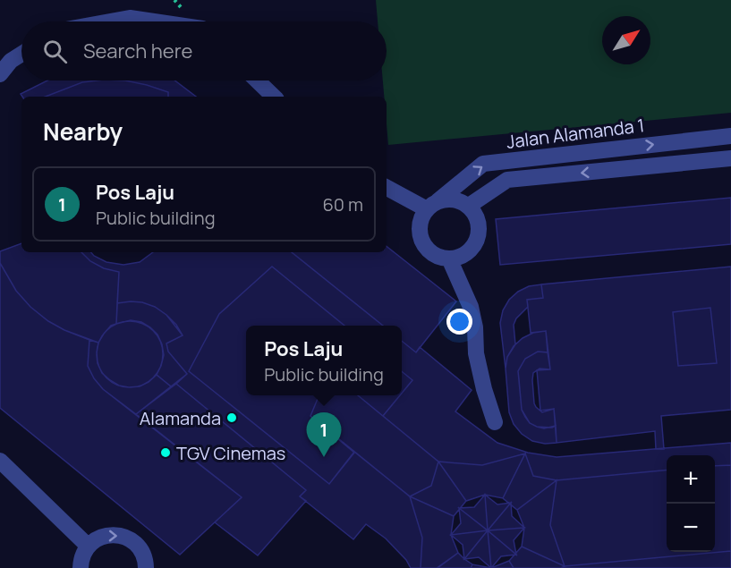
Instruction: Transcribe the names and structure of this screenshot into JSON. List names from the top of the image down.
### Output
{
  "streets": {
    "street": ["Jalan Alamanda 1"]
  },
  "places": ["Alamanda", "TGV Cinemas"],
  "north": "top right",
  "page": {
    "search": "Search here",
    "heading": "Nearby",
    "list": [
      {
        "mark": "1",
        "name": "Pos Laju",
        "note": "Public building",
        "value": "60 m"
      }
    ],
    "popup": ["Pos Laju", "Public building"],
    "pins": "1",
    "map_buttons": ["+", "−"]
  }
}
